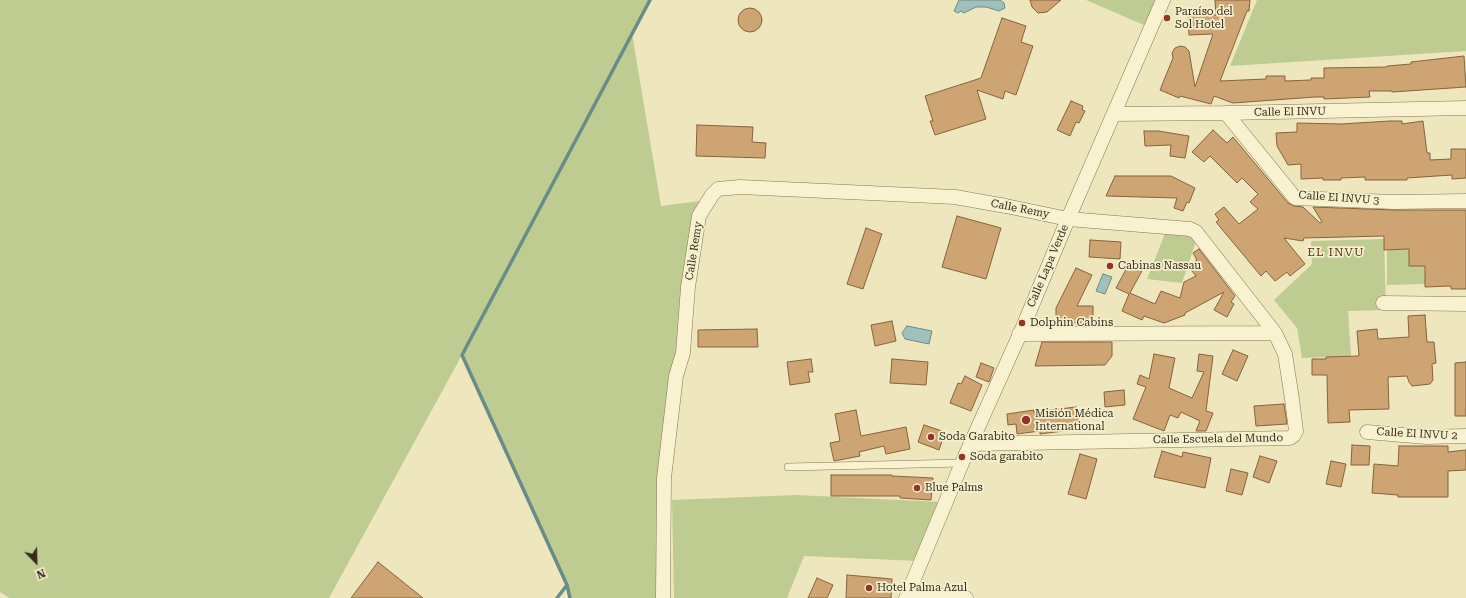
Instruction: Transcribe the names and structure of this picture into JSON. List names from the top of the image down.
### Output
{
  "streets": {
    "street": [
      "Calle El INVU",
      "Calle El INVU 3",
      "Calle Remy",
      "Calle Lapa Verde",
      "Calle El INVU 2",
      "Calle Escuela del Mundo"
    ]
  },
  "crossings": [
    ["Calle El INVU", "Calle El INVU 3"],
    ["Calle El INVU", "Calle Lapa Verde"],
    ["Calle Remy", "Calle Lapa Verde"],
    ["Calle Remy", "Calle Escuela del Mundo"],
    ["Calle Lapa Verde", "Calle Escuela del Mundo"]
  ],
  "districts": ["EL INVU"],
  "places": [
    "Paraíso del Sol Hotel",
    "Cabinas Nassau",
    "Dolphin Cabins",
    "Misión Médica International",
    "Soda Garabito",
    "Soda garabito",
    "Blue Palms",
    "Hotel Palma Azul"
  ],
  "north": "bottom right"
}
